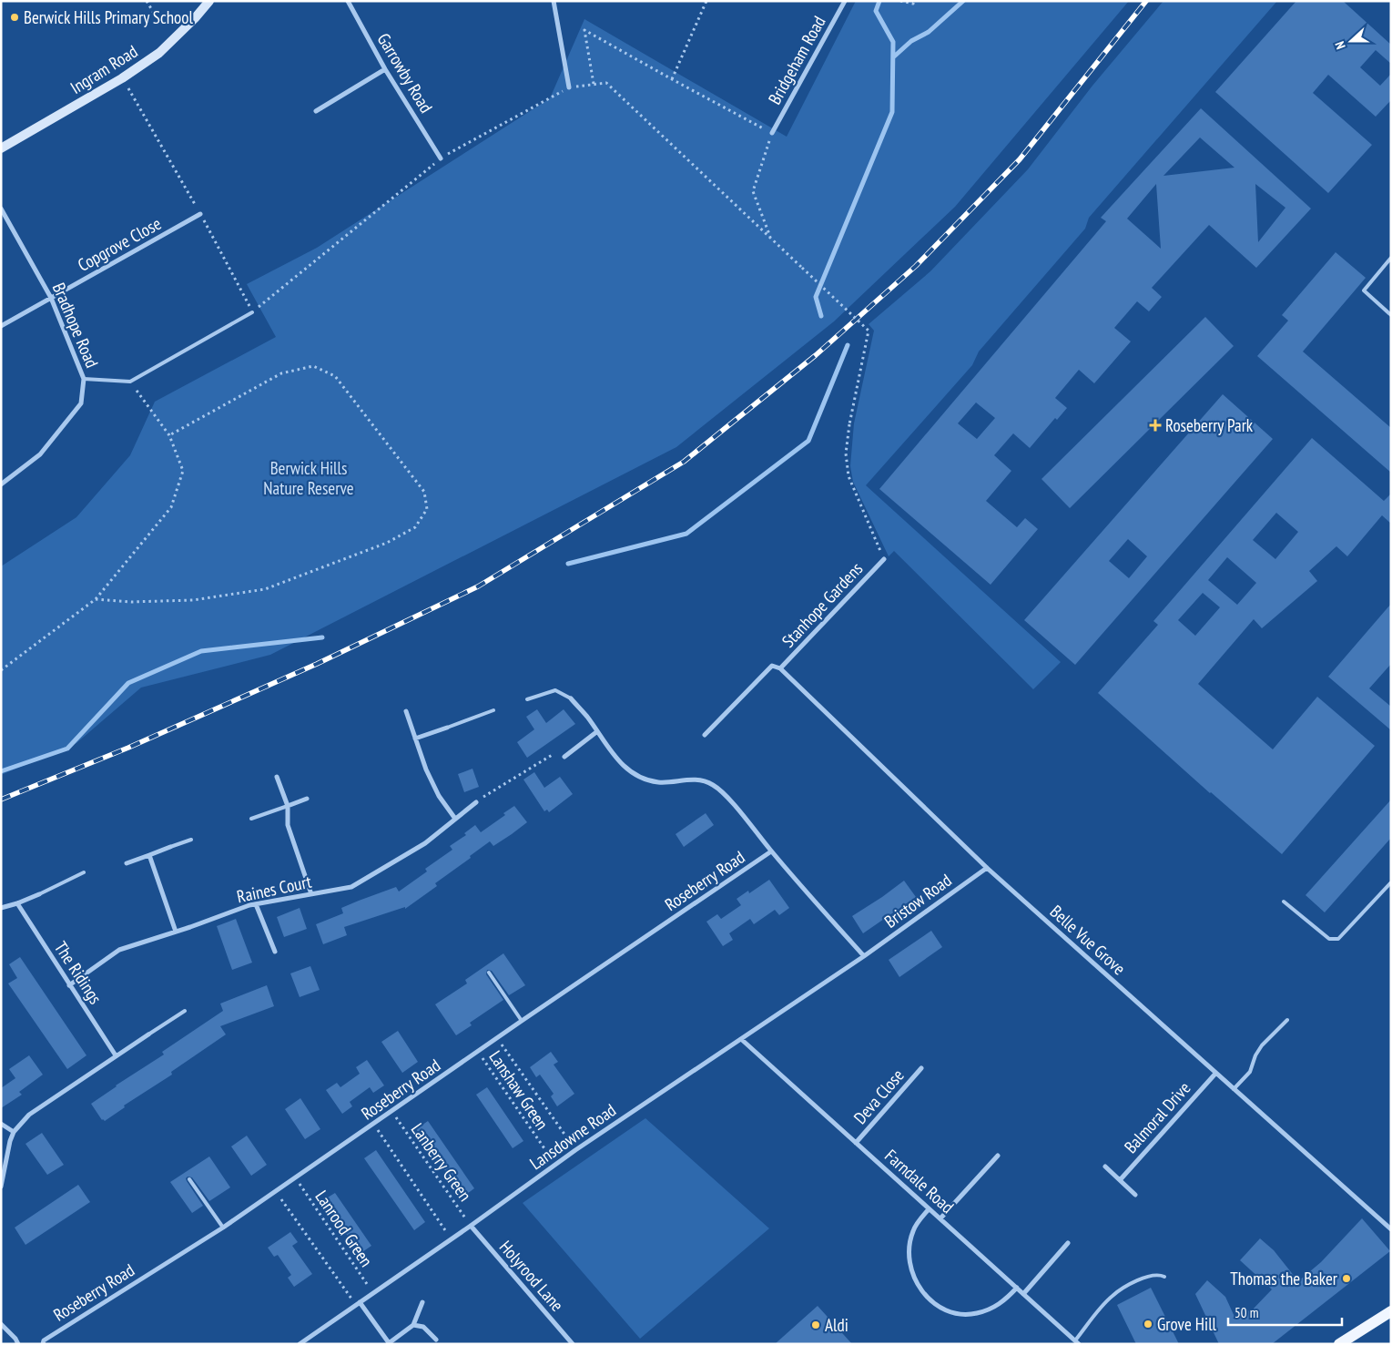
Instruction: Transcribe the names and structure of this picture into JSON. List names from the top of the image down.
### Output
{
  "streets": {
    "street": [
      "Bridgeham Road",
      "Ingram Road",
      "Garrowby Road",
      "Copgrove Close",
      "Bradhope Road",
      "Stanhope Gardens",
      "Roseberry Road",
      "Raines Court",
      "Bristow Road",
      "Belle Vue Grove",
      "The Ridings",
      "Deva Close",
      "Balmoral Drive",
      "Lansdowne Road",
      "Farndale Road",
      "Holyrood Lane"
    ],
    "path": ["Lanshaw Green", "Lanberry Green", "Lanrood Green"]
  },
  "crossings": [
    ["Copgrove Close", "Bradhope Road"],
    ["Stanhope Gardens", "Belle Vue Grove"],
    ["Roseberry Road", "Lanshaw Green"],
    ["Roseberry Road", "Lanberry Green"],
    ["Roseberry Road", "Lanrood Green"],
    ["Raines Court", "The Ridings"],
    ["Bristow Road", "Belle Vue Grove"],
    ["Bristow Road", "Lansdowne Road"],
    ["Belle Vue Grove", "Balmoral Drive"],
    ["Lanshaw Green", "Lansdowne Road"],
    ["Deva Close", "Farndale Road"],
    ["Lansdowne Road", "Lanberry Green"],
    ["Lansdowne Road", "Farndale Road"],
    ["Lansdowne Road", "Lanrood Green"],
    ["Lansdowne Road", "Holyrood Lane"],
    ["Lanberry Green", "Holyrood Lane"]
  ],
  "parks": ["Berwick Hills Nature Reserve"],
  "places": {
    "other": [
      "Berwick Hills Primary School",
      "Thomas the Baker",
      "Grove Hill",
      "Aldi"
    ],
    "health": ["Roseberry Park"]
  },
  "scale_bar": "50 m",
  "north": "left"
}
